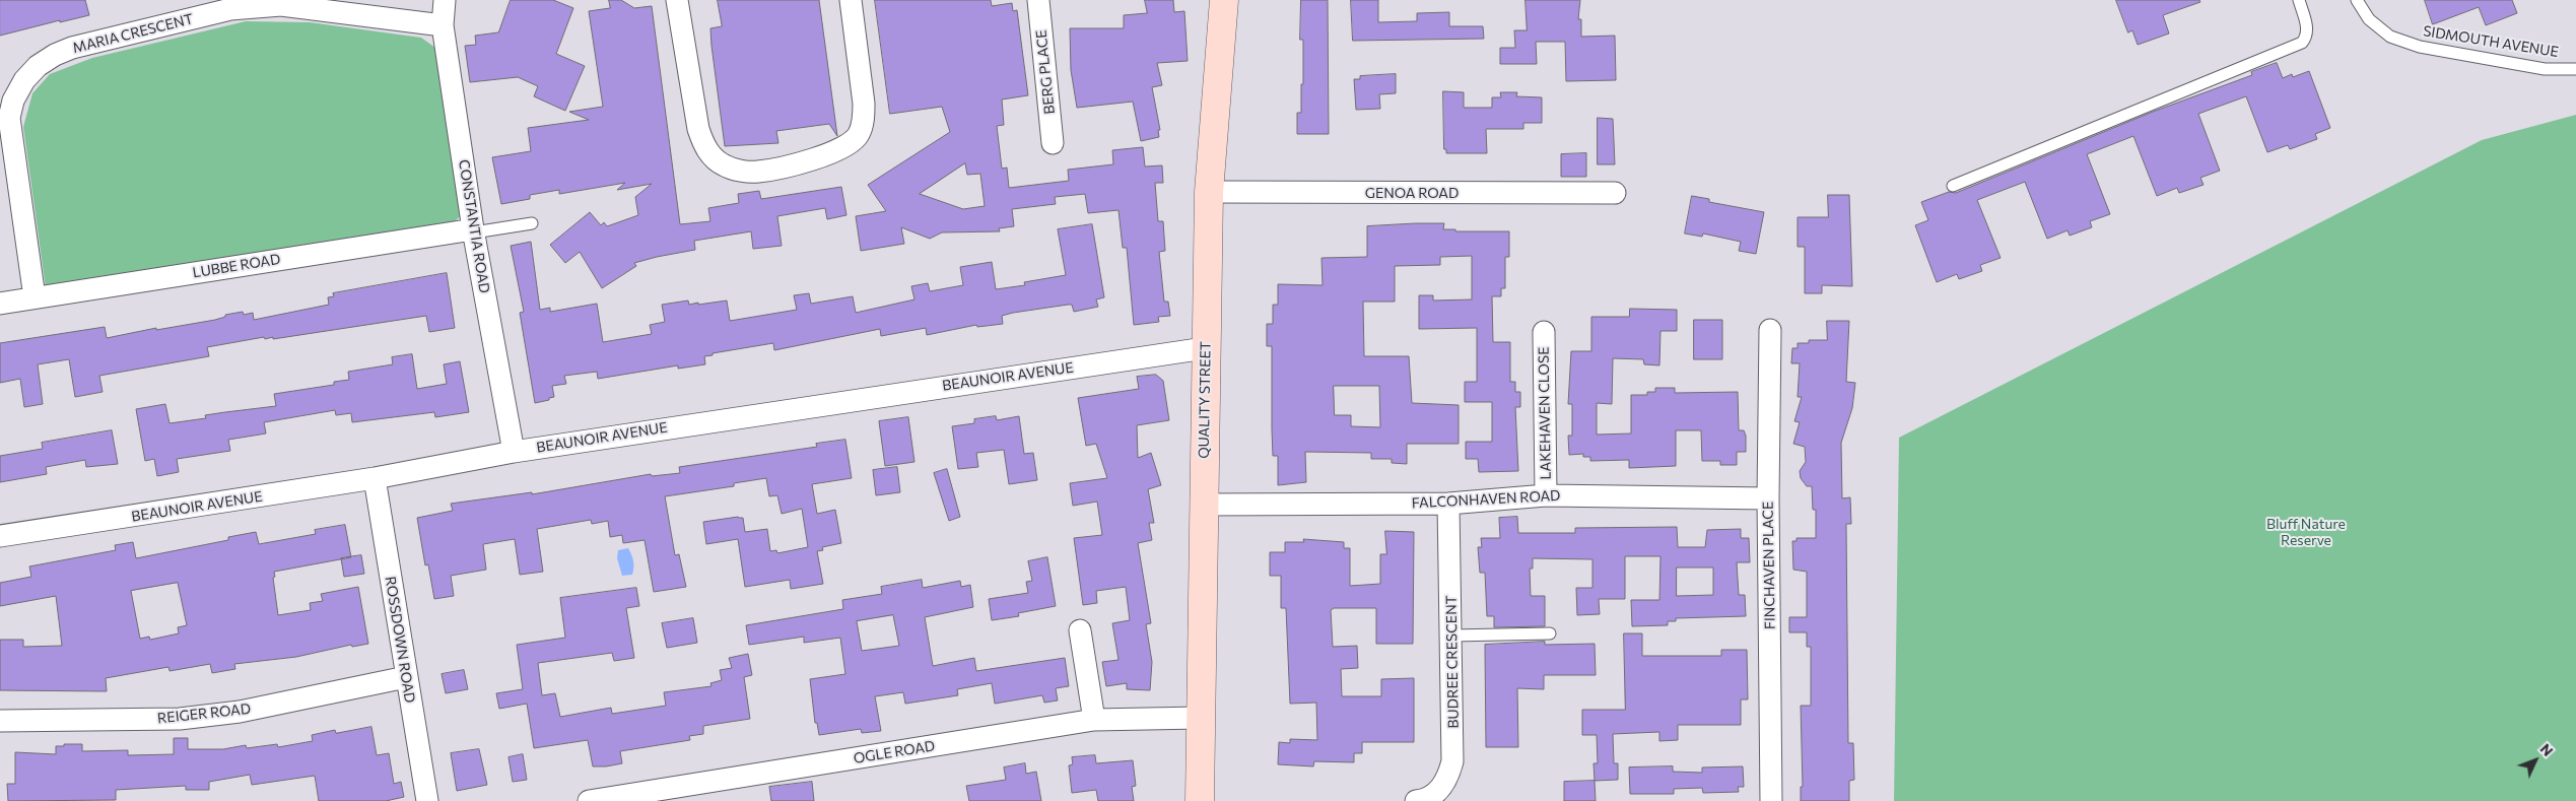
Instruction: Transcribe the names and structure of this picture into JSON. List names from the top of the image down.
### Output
{
  "streets": {
    "street": [
      "MARIA CRESCENT",
      "BERG PLACE",
      "GENOA ROAD",
      "CONSTANTIA ROAD",
      "LUBBE ROAD",
      "BEAUNOIR AVENUE",
      "QUALITY STREET",
      "LAKEHAVEN CLOSE",
      "FALCONHAVEN ROAD",
      "FINCHAVEN PLACE",
      "ROSSDOWN ROAD",
      "BUDREE CRESCENT",
      "REIGER ROAD",
      "OGLE ROAD"
    ],
    "lane": ["SIDMOUTH AVENUE"]
  },
  "crossings": [
    ["MARIA CRESCENT", "CONSTANTIA ROAD"],
    ["MARIA CRESCENT", "LUBBE ROAD"],
    ["GENOA ROAD", "QUALITY STREET"],
    ["CONSTANTIA ROAD", "LUBBE ROAD"],
    ["CONSTANTIA ROAD", "BEAUNOIR AVENUE"],
    ["BEAUNOIR AVENUE", "QUALITY STREET"],
    ["BEAUNOIR AVENUE", "ROSSDOWN ROAD"],
    ["QUALITY STREET", "FALCONHAVEN ROAD"],
    ["QUALITY STREET", "OGLE ROAD"],
    ["LAKEHAVEN CLOSE", "FALCONHAVEN ROAD"],
    ["FALCONHAVEN ROAD", "FINCHAVEN PLACE"],
    ["FALCONHAVEN ROAD", "BUDREE CRESCENT"],
    ["ROSSDOWN ROAD", "REIGER ROAD"]
  ],
  "parks": ["Bluff Nature Reserve"],
  "north": "top right"
}
